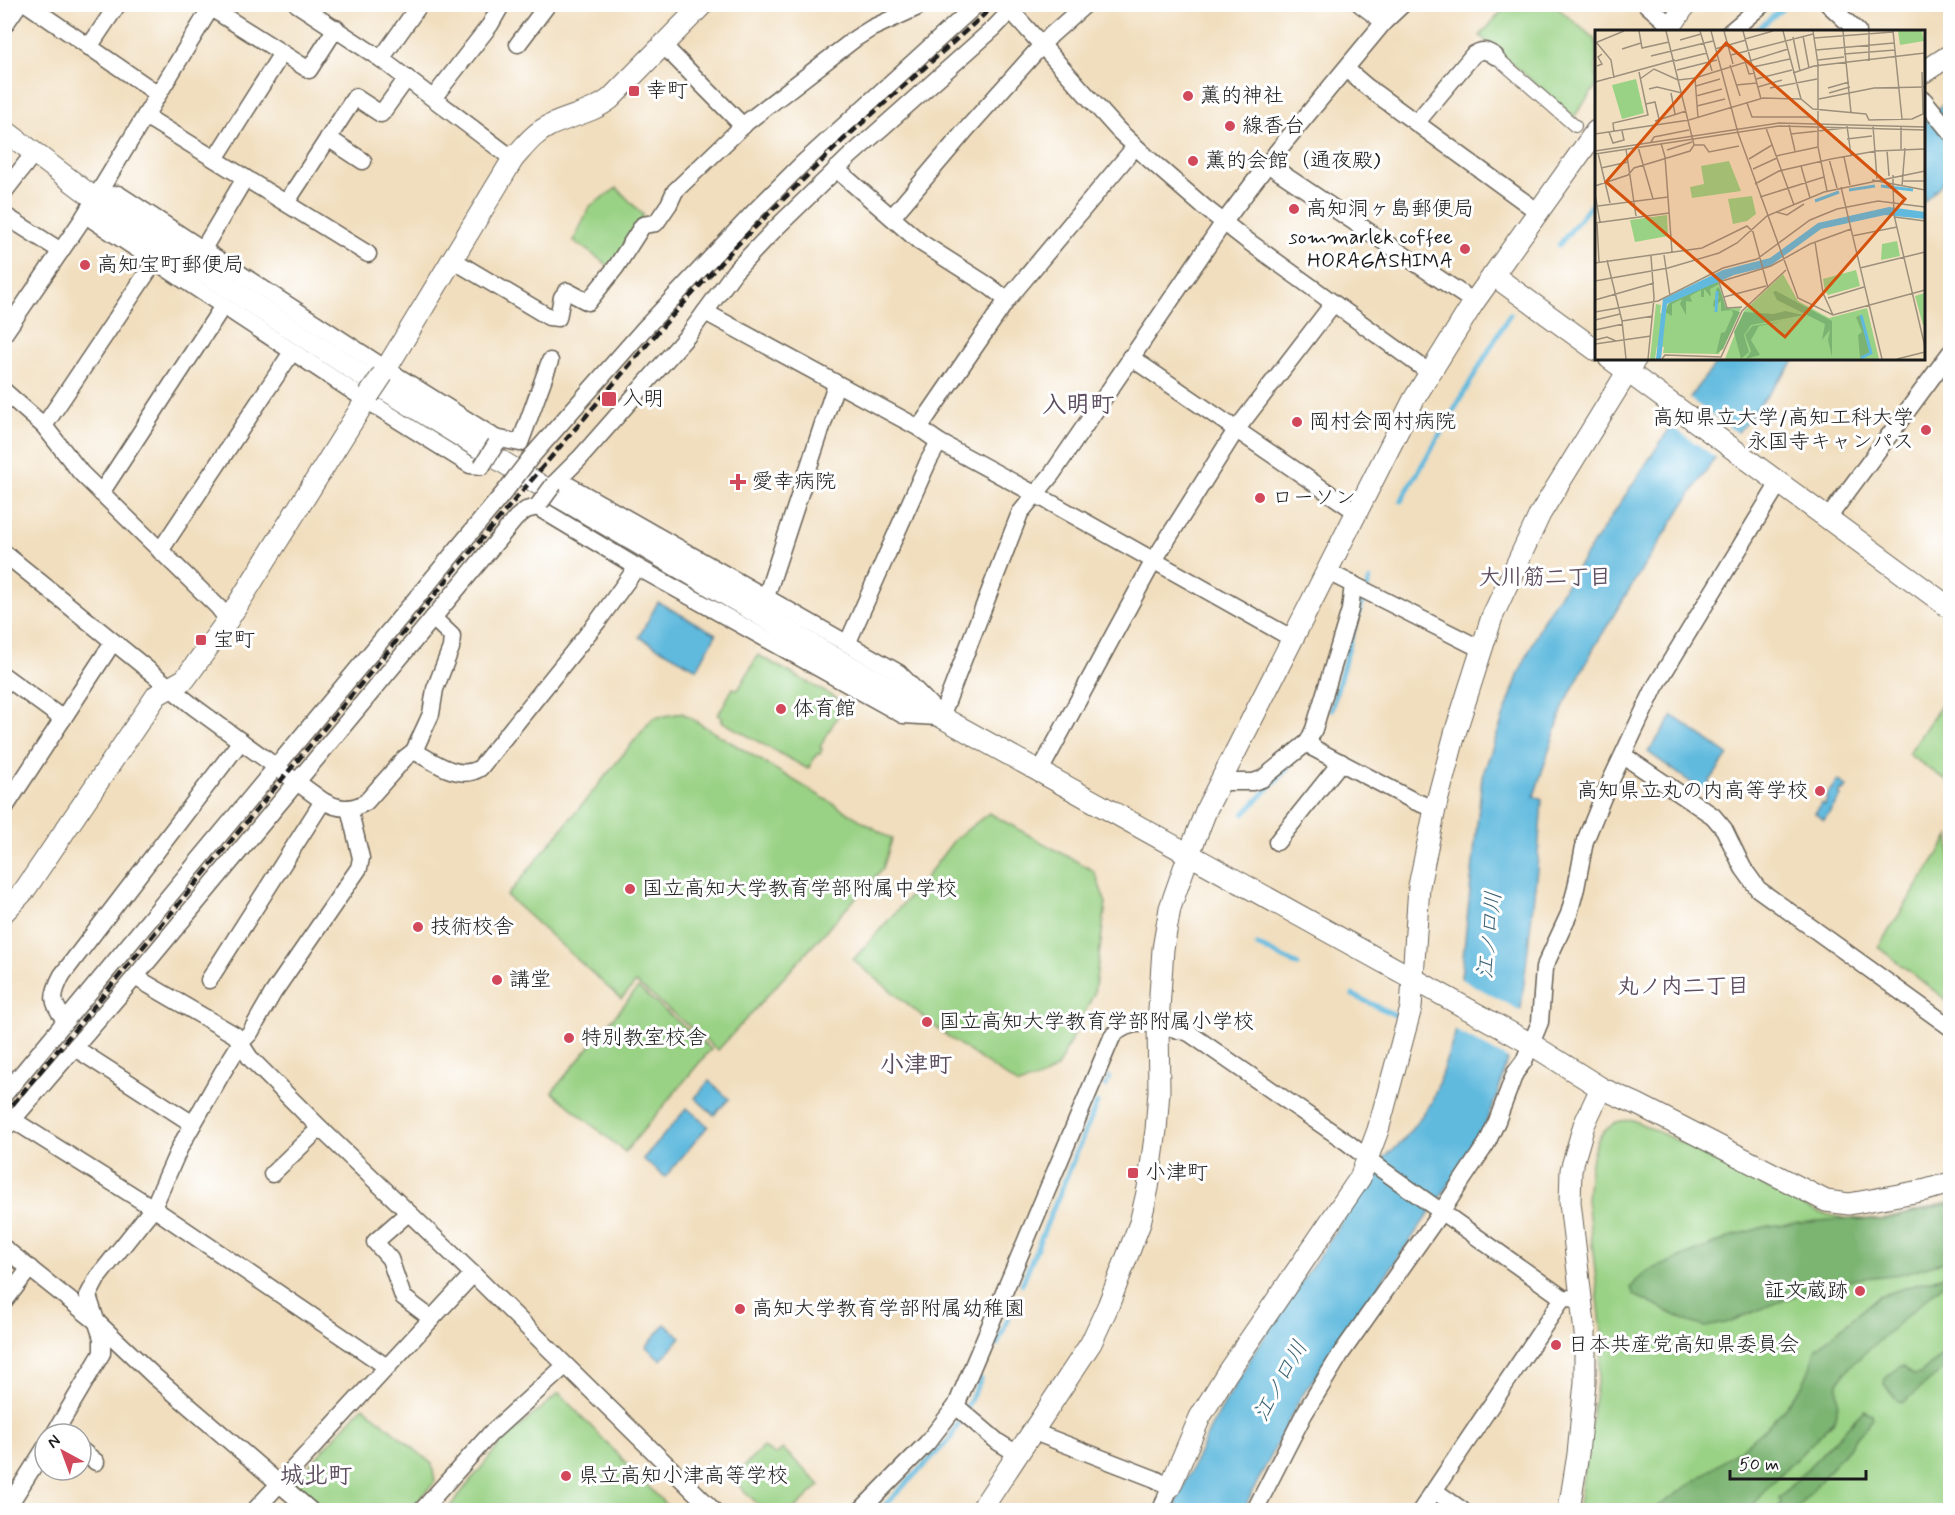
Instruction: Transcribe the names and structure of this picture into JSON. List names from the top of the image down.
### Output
{
  "districts": [
    "入明町",
    "大川筋二丁目",
    "丸ノ内二丁目",
    "小津町",
    "城北町"
  ],
  "water": ["江ノ口川"],
  "places": {
    "transit": [
      "幸町",
      "入明",
      "宝町",
      "小津町"
    ],
    "other": [
      "薫的神社",
      "線香台",
      "薫的会館（通夜殿)",
      "高知洞ヶ島郵便局",
      "sommarlek coffee HORAGASHIMA",
      "高知宝町郵便局",
      "岡村会岡村病院",
      "高知県立大学/高知工科大学 永国寺キャンパス",
      "ローソン",
      "体育館",
      "高知県立丸の内高等学校",
      "国立高知大学教育学部附属中学校",
      "技術校舎",
      "講堂",
      "国立高知大学教育学部附属小学校",
      "特別教室校舎",
      "証文蔵跡",
      "高知大学教育学部附属幼稚園",
      "日本共産党高知県委員会",
      "県立高知小津高等学校"
    ],
    "health": ["愛幸病院"]
  },
  "scale_bar": "50 m",
  "north": "top left"
}
